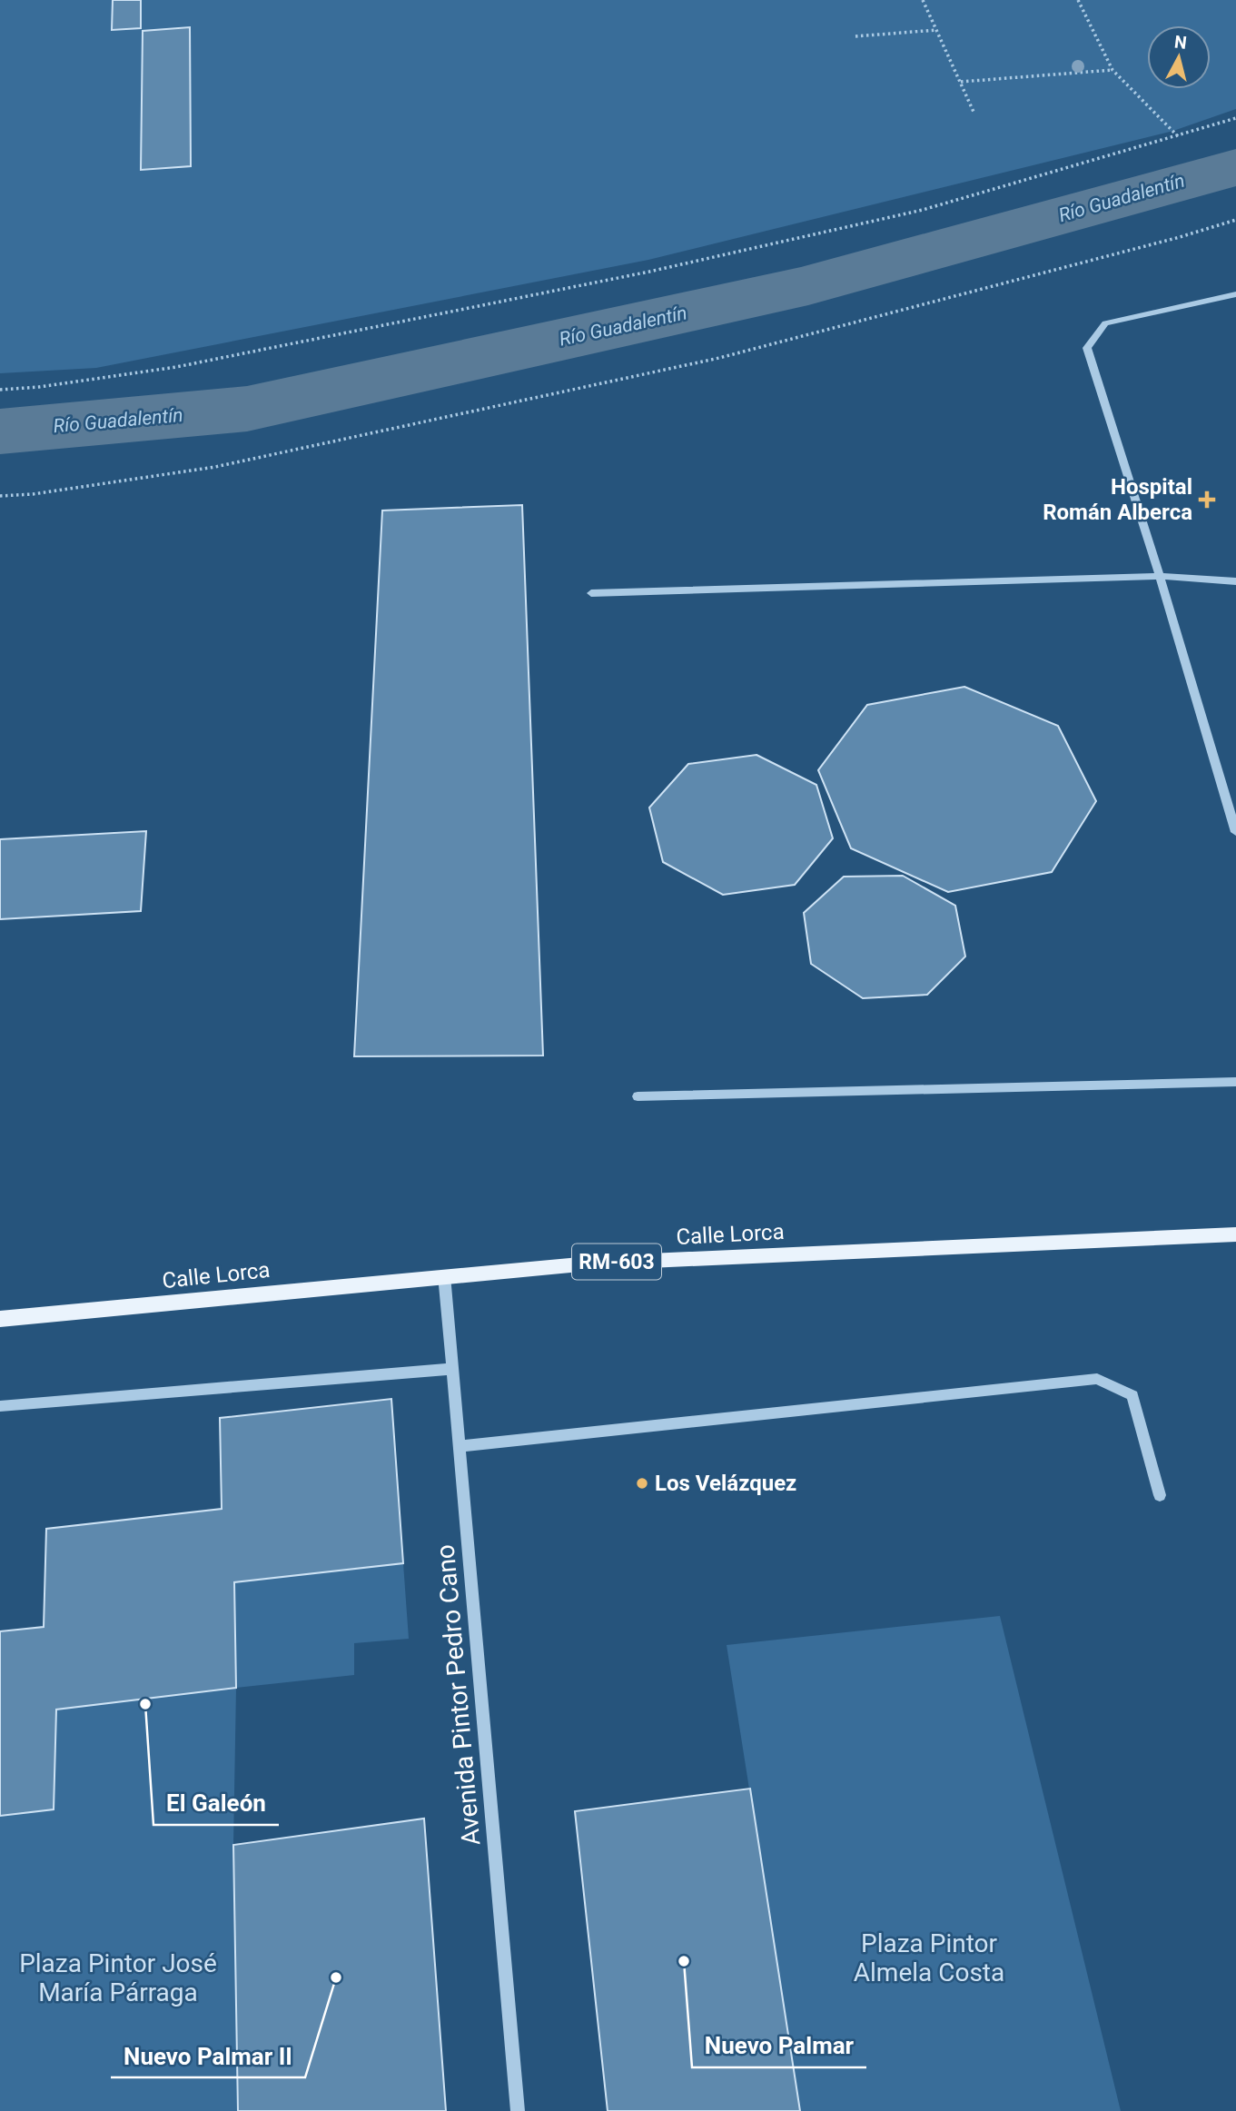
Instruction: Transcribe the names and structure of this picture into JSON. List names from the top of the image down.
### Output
{
  "streets": {
    "main road": ["Calle Lorca", "RM-603"],
    "street": ["Avenida Pintor Pedro Cano"]
  },
  "crossings": [
    ["Calle Lorca", "Avenida Pintor Pedro Cano"]
  ],
  "water": ["Río Guadalentín"],
  "parks": ["Plaza Pintor Almela Costa", "Plaza Pintor José María Párraga"],
  "places": {
    "health": ["Hospital Román Alberca"],
    "other": [
      "Los Velázquez",
      "El Galeón",
      "Nuevo Palmar",
      "Nuevo Palmar II"
    ]
  },
  "north": "top"
}
